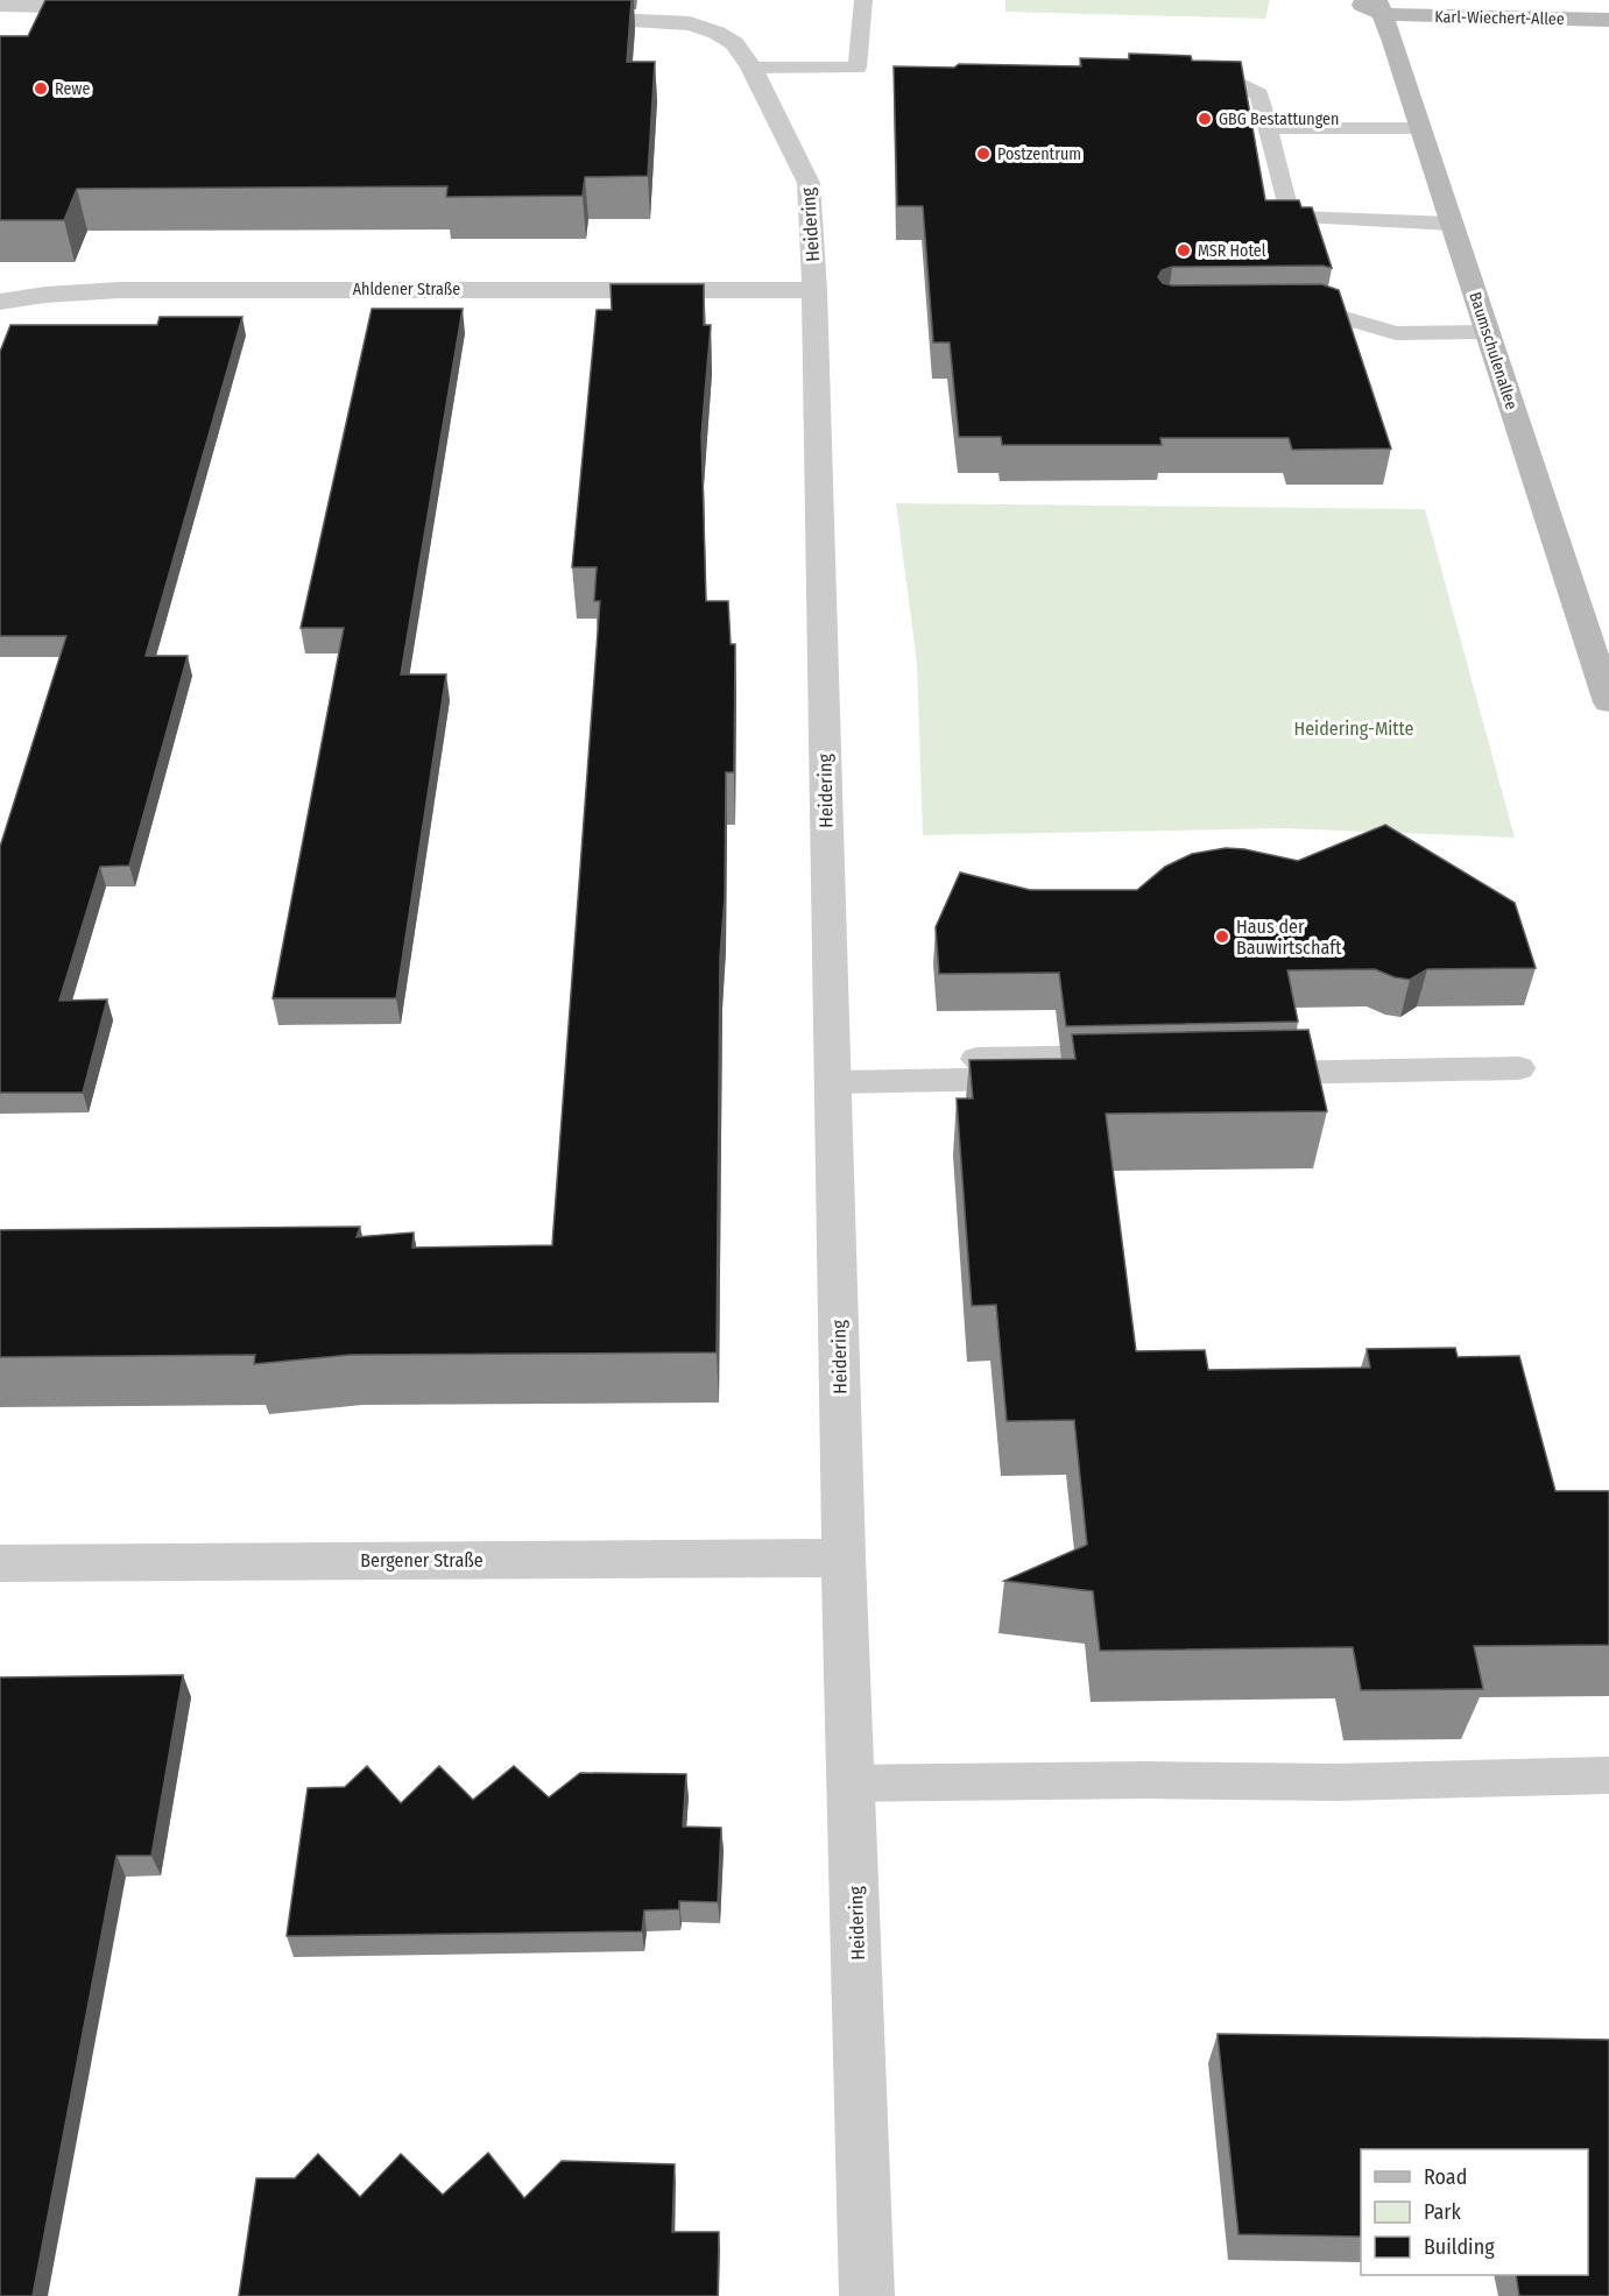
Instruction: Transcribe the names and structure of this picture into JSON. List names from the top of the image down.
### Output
{
  "streets": {
    "main road": ["Karl-Wiechert-Allee", "Baumschulenallee"],
    "street": ["Heidering", "Ahldener Straße", "Bergener Straße"]
  },
  "crossings": [
    ["Karl-Wiechert-Allee", "Baumschulenallee"],
    ["Heidering", "Ahldener Straße"],
    ["Heidering", "Bergener Straße"]
  ],
  "parks": ["Heidering-Mitte"],
  "places": [
    "Rewe",
    "GBG Bestattungen",
    "Postzentrum",
    "MSR Hotel",
    "Haus der Bauwirtschaft"
  ],
  "legend": ["Road", "Park", "Building"]
}
